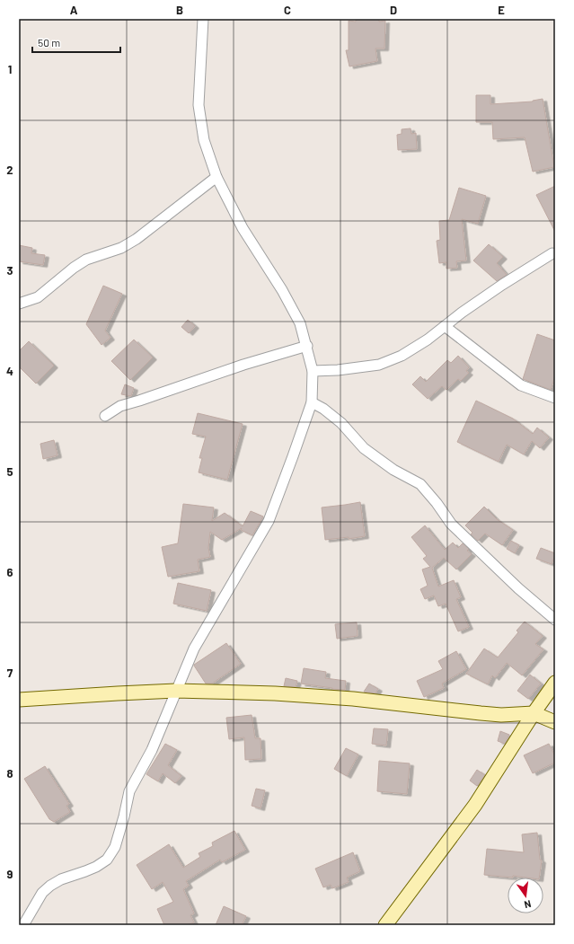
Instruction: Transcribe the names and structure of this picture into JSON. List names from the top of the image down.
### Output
{
  "scale_bar": "50 m",
  "north": "bottom",
  "grid": {
    "columns": [
      "A",
      "B",
      "C",
      "D",
      "E"
    ],
    "rows": [
      "1",
      "2",
      "3",
      "4",
      "5",
      "6",
      "7",
      "8",
      "9"
    ]
  }
}
